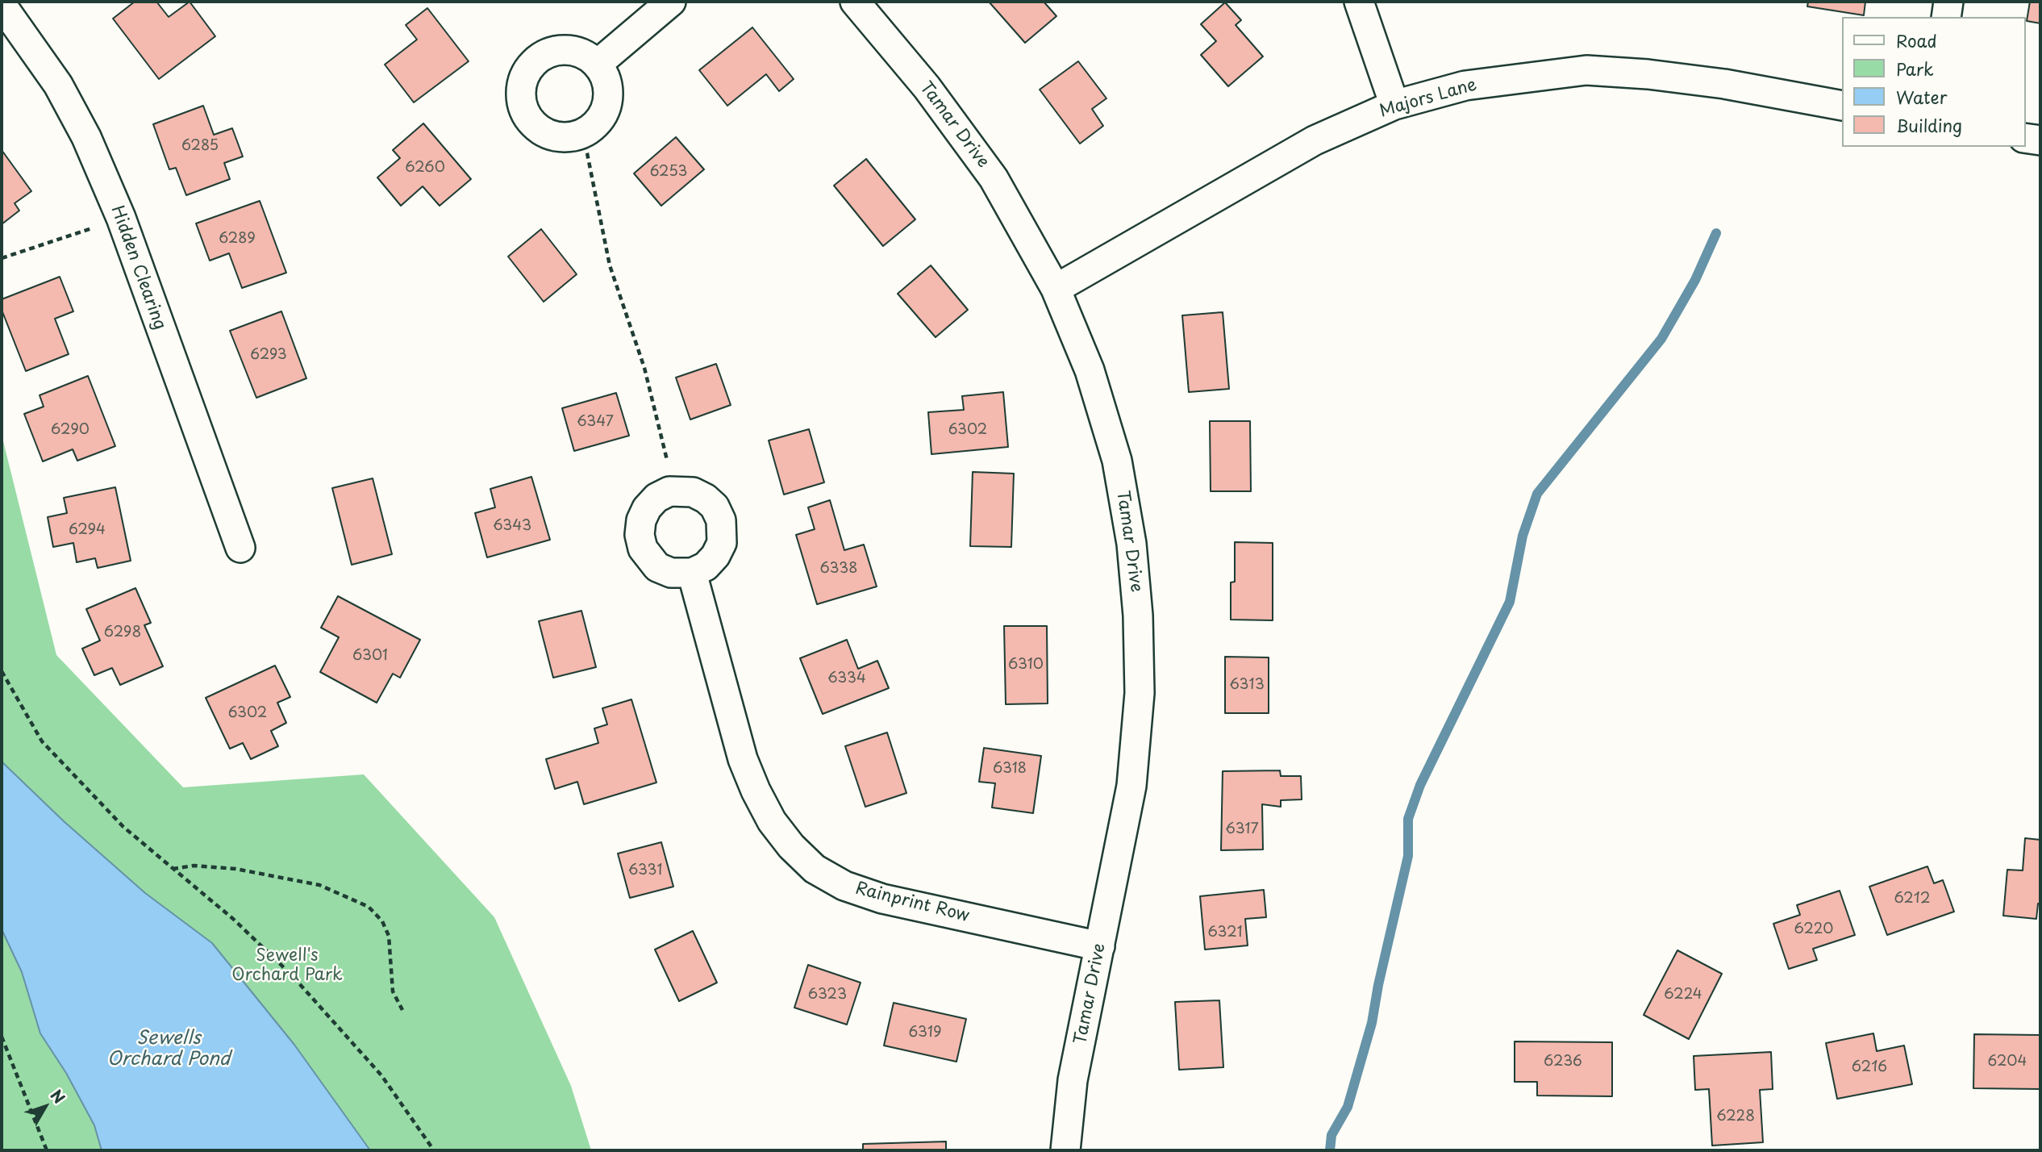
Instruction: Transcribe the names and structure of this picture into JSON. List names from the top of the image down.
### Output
{
  "streets": {
    "street": [
      "Majors Lane",
      "Tamar Drive",
      "Hidden Clearing",
      "Rainprint Row"
    ]
  },
  "crossings": [
    ["Majors Lane", "Tamar Drive"],
    ["Tamar Drive", "Rainprint Row"]
  ],
  "water": ["Sewells Orchard Pond"],
  "parks": ["Sewell's Orchard Park"],
  "house_numbers": [
    "6285",
    "6260",
    "6253",
    "6289",
    "6293",
    "6347",
    "6290",
    "6302",
    "6343",
    "6294",
    "6338",
    "6298",
    "6301",
    "6310",
    "6334",
    "6313",
    "6302",
    "6318",
    "6317",
    "6331",
    "6212",
    "6220",
    "6321",
    "6323",
    "6224",
    "6319",
    "6236",
    "6204",
    "6216",
    "6228"
  ],
  "legend": [
    "Road",
    "Park",
    "Water",
    "Building"
  ],
  "north": "top right"
}
